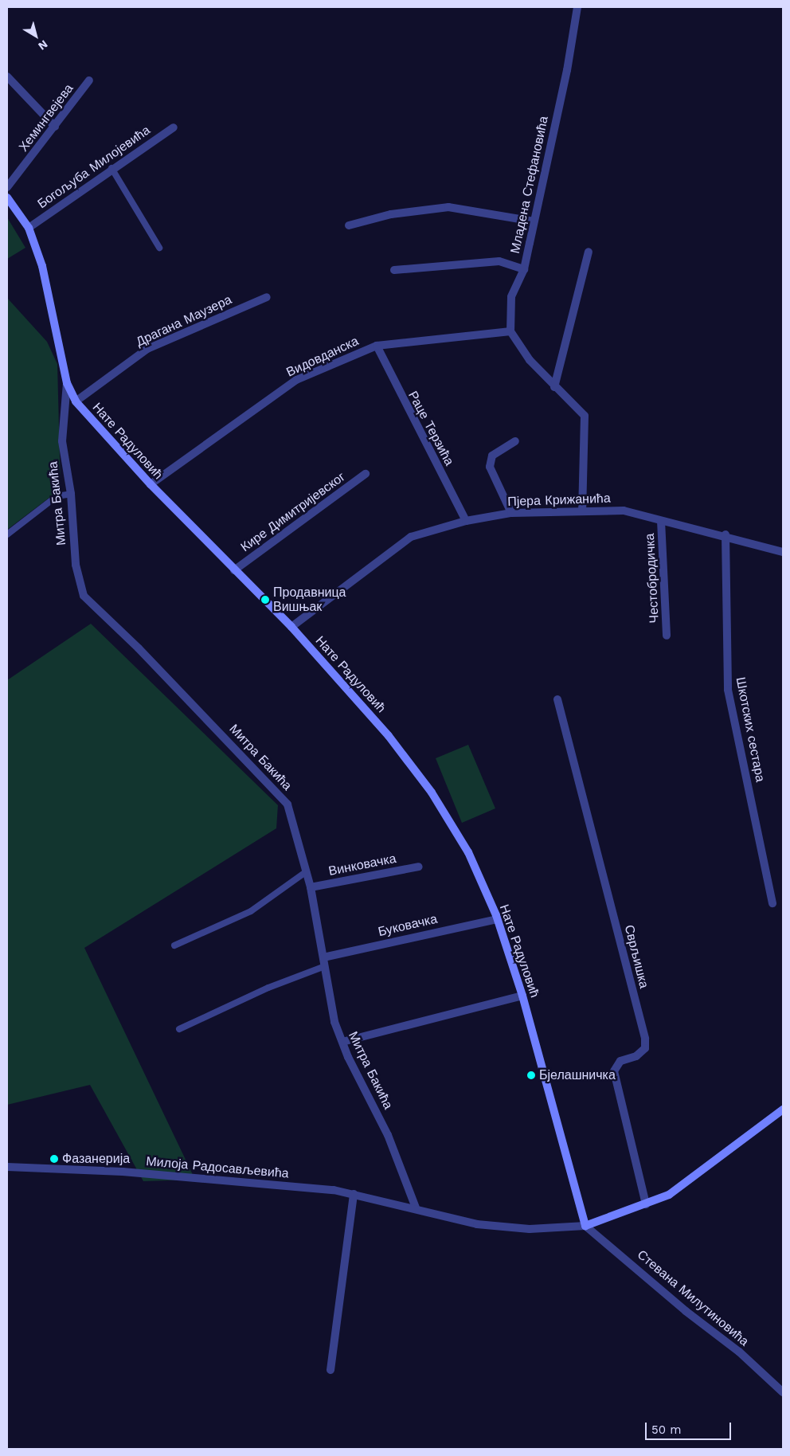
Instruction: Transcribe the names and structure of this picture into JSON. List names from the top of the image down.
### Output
{
  "streets": {
    "street": [
      "Хемингвејева",
      "Богољуба Милојевића",
      "Младена Стефановића",
      "Драгана Маузера",
      "Видовданска",
      "Раце Терзића",
      "Нате Радуловић",
      "Пјера Крижанића",
      "Митра Бакића",
      "Кире Димитријевског",
      "Честобродичка",
      "Шкотских сестара",
      "Винковачка",
      "Буковачка",
      "Сврљишка",
      "Милоја Радосављевића",
      "Стевана Милутиновића"
    ]
  },
  "crossings": [
    ["Богољуба Милојевића", "Нате Радуловић"],
    ["Младена Стефановића", "Видовданска"],
    ["Драгана Маузера", "Нате Радуловић"],
    ["Видовданска", "Раце Терзића"],
    ["Видовданска", "Нате Радуловић"],
    ["Раце Терзића", "Пјера Крижанића"],
    ["Нате Радуловић", "Пјера Крижанића"],
    ["Нате Радуловић", "Митра Бакића"],
    ["Нате Радуловић", "Кире Димитријевског"],
    ["Нате Радуловић", "Буковачка"],
    ["Нате Радуловић", "Милоја Радосављевића"],
    ["Нате Радуловић", "Стевана Милутиновића"],
    ["Пјера Крижанића", "Честобродичка"],
    ["Пјера Крижанића", "Шкотских сестара"],
    ["Митра Бакића", "Винковачка"],
    ["Митра Бакића", "Буковачка"],
    ["Митра Бакића", "Милоја Радосављевића"],
    ["Сврљишка", "Милоја Радосављевића"],
    ["Милоја Радосављевића", "Стевана Милутиновића"]
  ],
  "places": ["Продавница Вишњак", "Бјелашничка", "Фазанерија"],
  "scale_bar": "50 m",
  "north": "bottom right"
}
